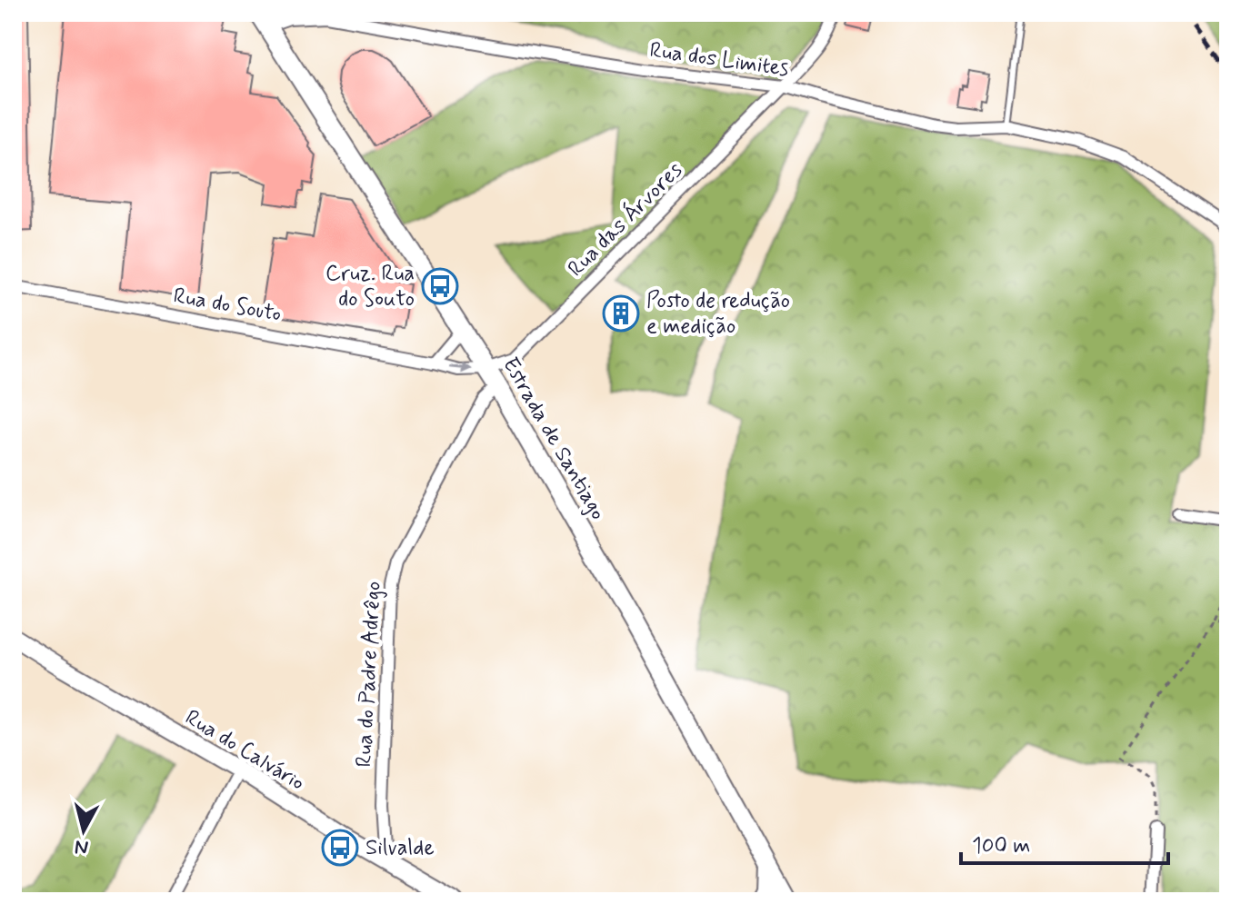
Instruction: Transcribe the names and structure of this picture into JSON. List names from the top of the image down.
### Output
{
  "streets": {
    "main road": ["Estrada de Santiago", "Rua do Calvário"],
    "street": [
      "Rua dos Limites",
      "Rua das Árvores",
      "Rua do Souto",
      "Rua do Padre Adrêgo"
    ]
  },
  "crossings": [
    ["Rua dos Limites", "Rua das Árvores"],
    ["Rua dos Limites", "Estrada de Santiago"],
    ["Rua das Árvores", "Rua do Souto"],
    ["Rua das Árvores", "Estrada de Santiago"],
    ["Rua do Souto", "Estrada de Santiago"],
    ["Estrada de Santiago", "Rua do Padre Adrêgo"],
    ["Rua do Padre Adrêgo", "Rua do Calvário"]
  ],
  "places": {
    "bus stop": ["Cruz. Rua do Souto", "Silvalde"],
    "building": ["Posto de redução e medição"]
  },
  "scale_bar": "100 m",
  "north": "bottom"
}
